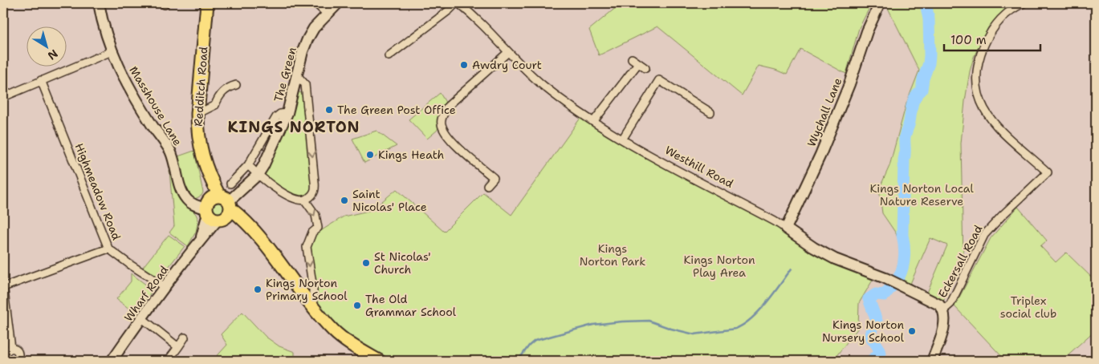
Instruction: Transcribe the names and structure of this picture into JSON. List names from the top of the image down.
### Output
{
  "streets": {
    "highway": ["Redditch Road"],
    "street": [
      "The Green",
      "Masshouse Lane",
      "Wychall Lane",
      "Westhill Road",
      "Highmeadow Road",
      "Eckersall Road",
      "Wharf Road"
    ]
  },
  "crossings": [
    ["The Green", "Redditch Road"],
    ["The Green", "Masshouse Lane"],
    ["The Green", "Wharf Road"],
    ["Redditch Road", "Masshouse Lane"],
    ["Redditch Road", "Wharf Road"],
    ["Masshouse Lane", "Wharf Road"],
    ["Wychall Lane", "Westhill Road"],
    ["Westhill Road", "Eckersall Road"],
    ["Highmeadow Road", "Wharf Road"]
  ],
  "districts": ["KINGS NORTON"],
  "parks": [
    "Kings Norton Local Nature Reserve",
    "Kings Norton Park",
    "Kings Norton Play Area",
    "Triplex social club"
  ],
  "places": [
    "Awdry Court",
    "The Green Post Office",
    "Kings Heath",
    "Saint Nicolas' Place",
    "St Nicolas' Church",
    "Kings Norton Primary School",
    "The Old Grammar School",
    "Kings Norton Nursery School"
  ],
  "scale_bar": "100 m",
  "north": "bottom right"
}
